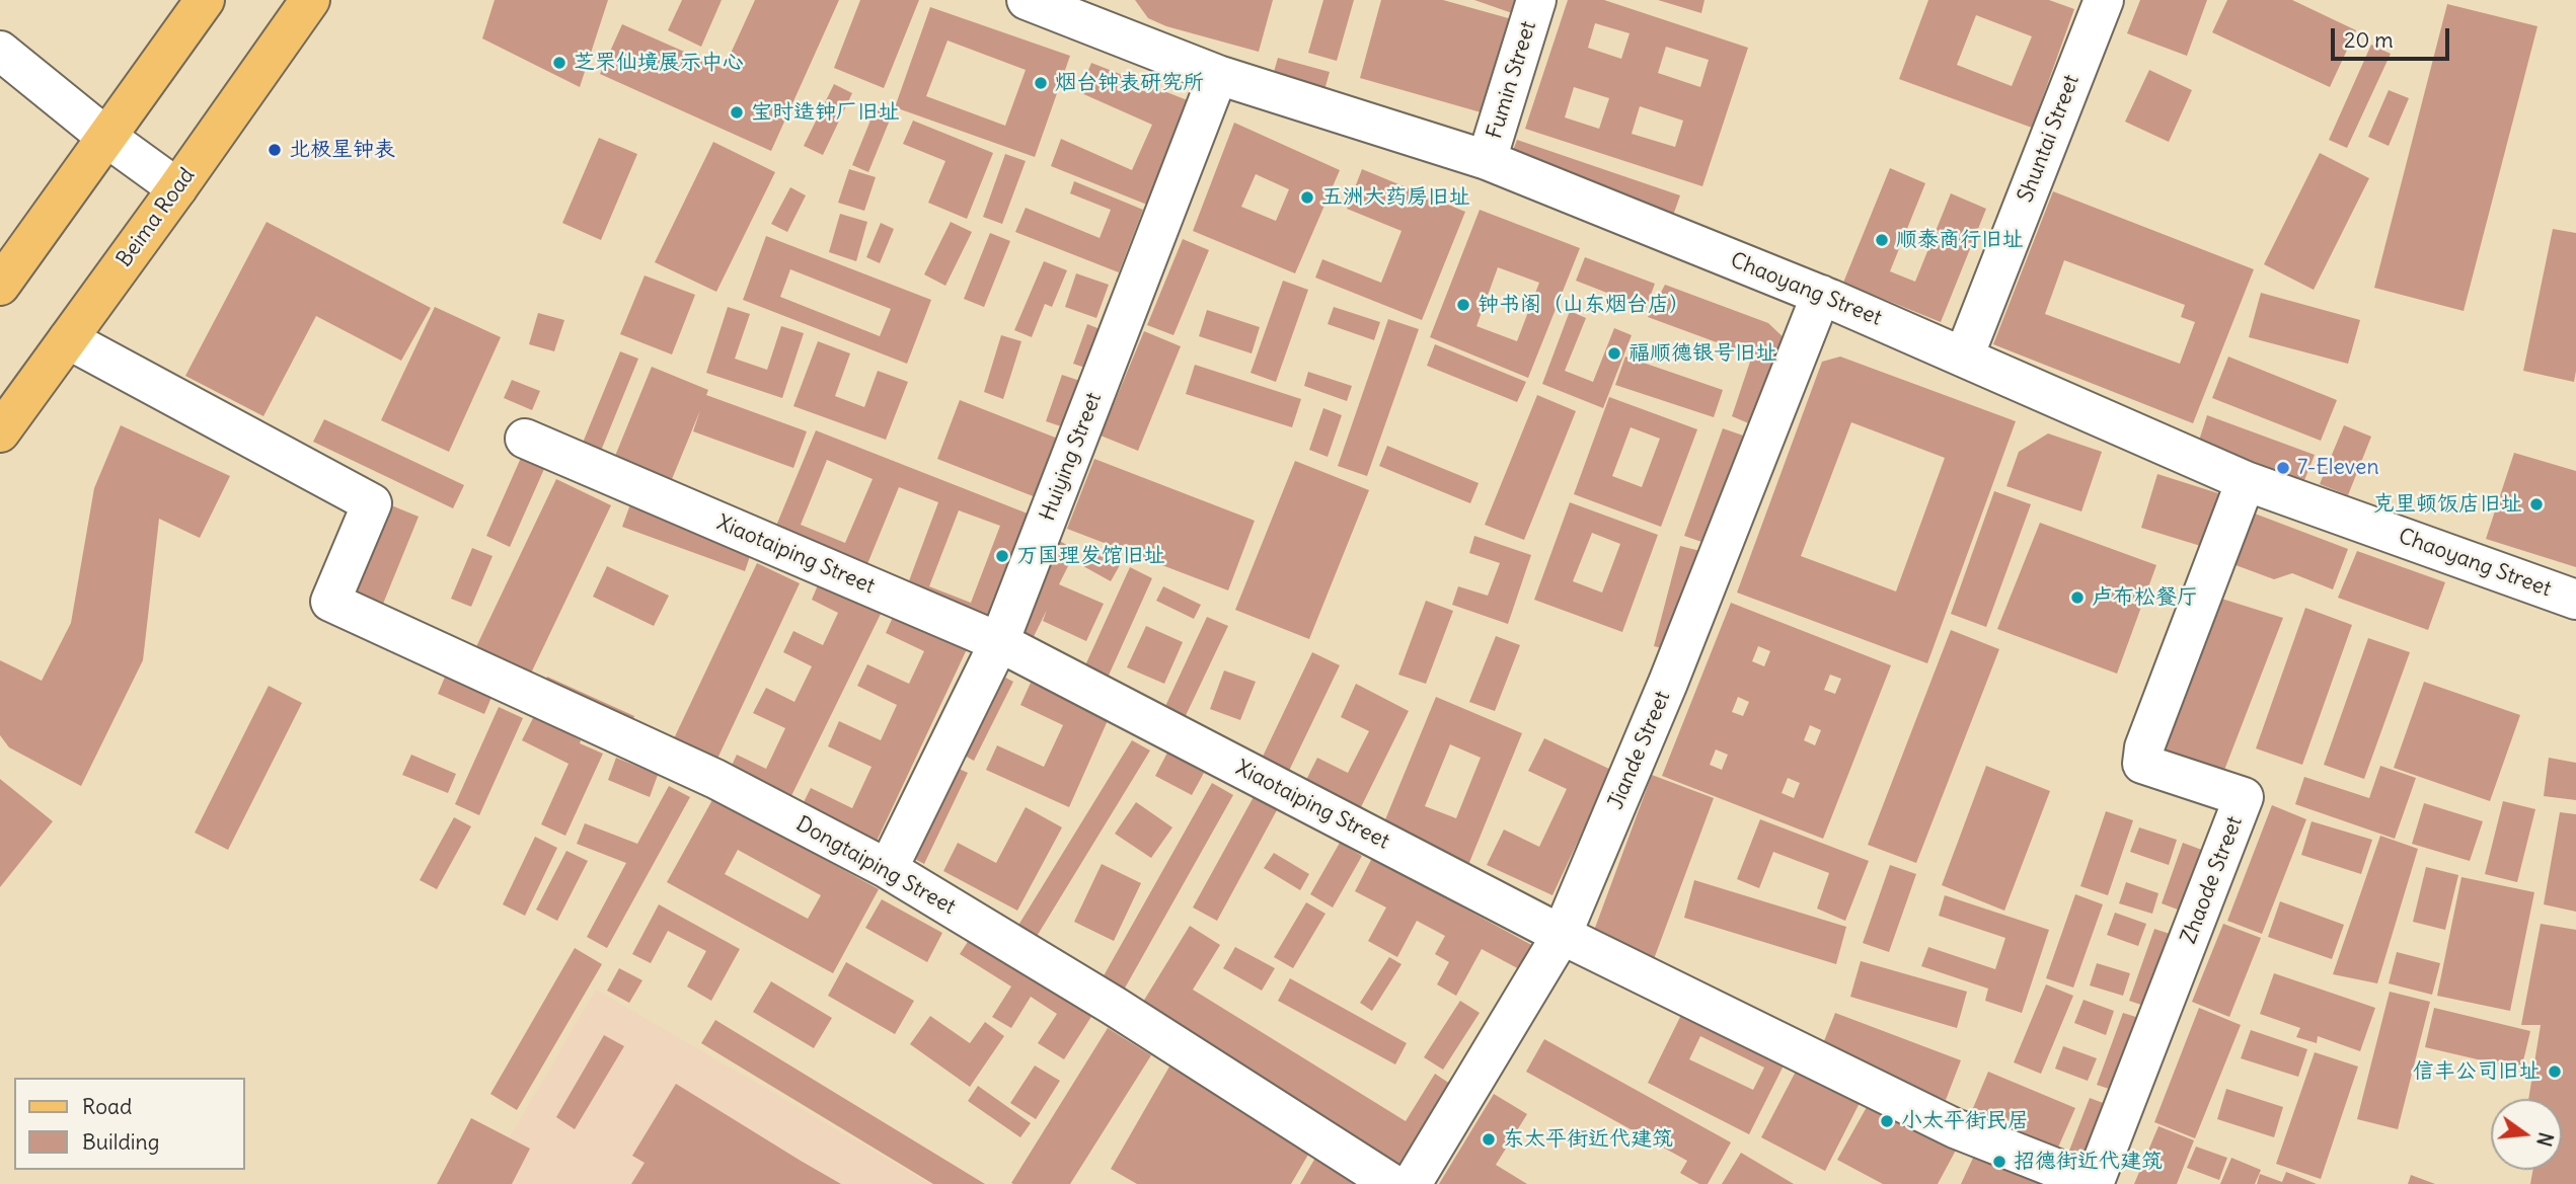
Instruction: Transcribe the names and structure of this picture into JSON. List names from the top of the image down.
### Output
{
  "streets": {
    "main road": ["Beima Road"],
    "street": [
      "Fumin Street",
      "Shuntai Street",
      "Chaoyang Street",
      "Huiying Street",
      "Xiaotaiping Street",
      "Jiande Street",
      "Dongtaiping Street",
      "Zhaode Street"
    ]
  },
  "crossings": [
    ["Fumin Street", "Chaoyang Street"],
    ["Shuntai Street", "Chaoyang Street"],
    ["Beima Road", "Dongtaiping Street"],
    ["Chaoyang Street", "Huiying Street"],
    ["Chaoyang Street", "Jiande Street"],
    ["Chaoyang Street", "Zhaode Street"],
    ["Huiying Street", "Xiaotaiping Street"],
    ["Huiying Street", "Dongtaiping Street"],
    ["Xiaotaiping Street", "Jiande Street"],
    ["Xiaotaiping Street", "Zhaode Street"]
  ],
  "places": [
    "芝罘仙境展示中心",
    "烟台钟表研究所",
    "宝时造钟厂旧址",
    "北极星钟表",
    "五洲大药房旧址",
    "顺泰商行旧址",
    "钟书阁（山东烟台店）",
    "福顺德银号旧址",
    "7-Eleven",
    "克里顿饭店旧址",
    "万国理发馆旧址",
    "卢布松餐厅",
    "信丰公司旧址",
    "小太平街民居",
    "东太平街近代建筑",
    "招德街近代建筑"
  ],
  "legend": ["Road", "Building"],
  "scale_bar": "20 m",
  "north": "right"
}
